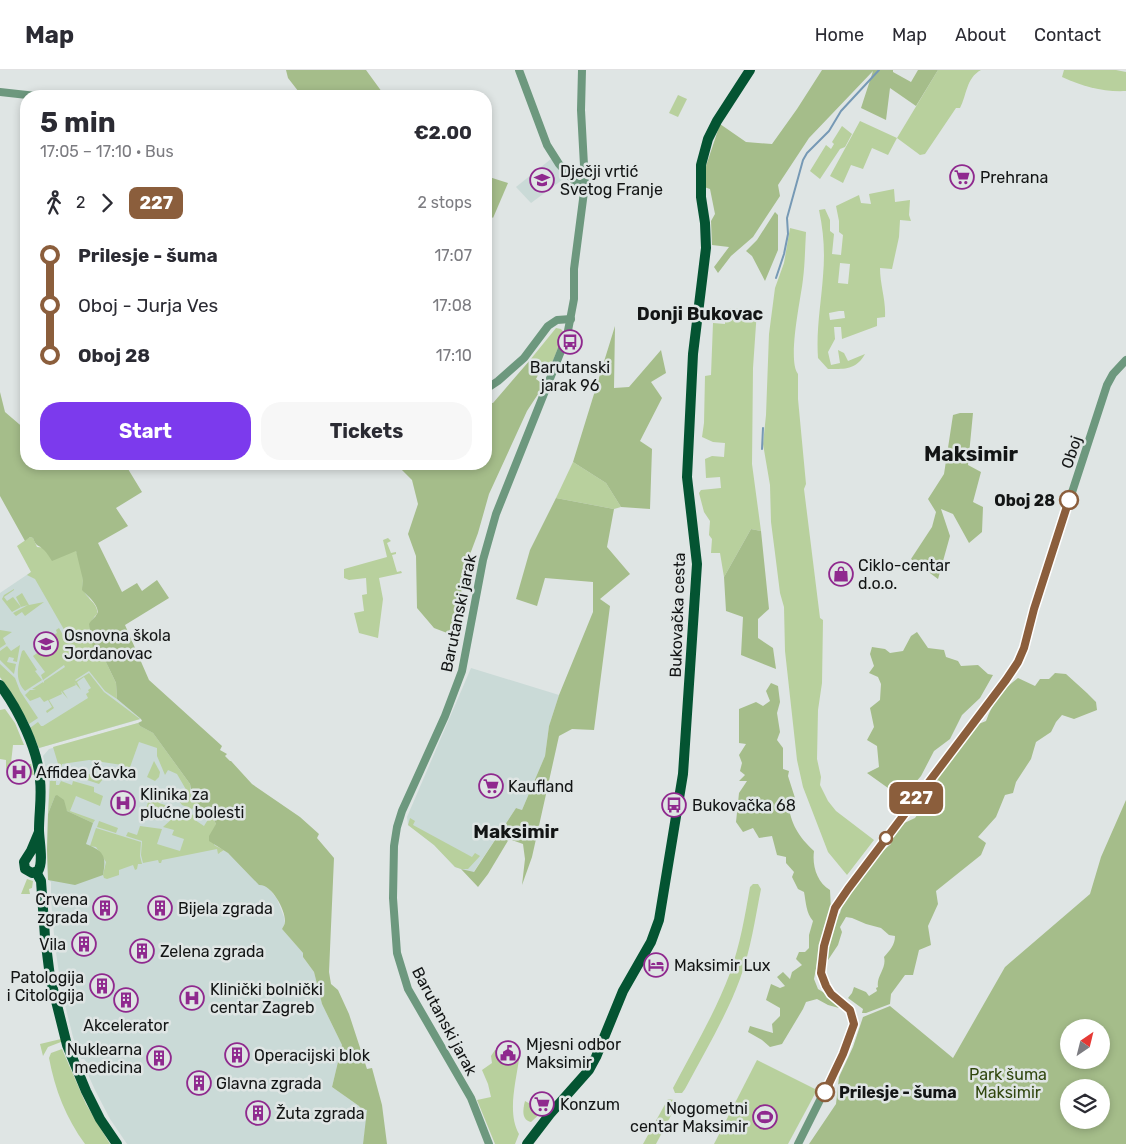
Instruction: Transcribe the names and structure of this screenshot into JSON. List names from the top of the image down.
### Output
{
  "streets": {
    "main road": ["Bukovačka cesta"],
    "street": ["Oboj", "Barutanski jarak"]
  },
  "districts": ["Donji Bukovac", "Maksimir", "Maksimir"],
  "parks": ["Park šuma Maksimir"],
  "places": {
    "supermarket": ["Prehrana", "Kaufland", "Konzum"],
    "school or university": ["Dječji vrtić Svetog Franje", "Osnovna škola Jordanovac"],
    "bus stop": ["Barutanski jarak 96", "Bukovačka 68"],
    "other": ["Oboj 28", "Prilesje - šuma"],
    "shop": ["Ciklo-centar d.o.o."],
    "hospital": ["Affidea Čavka", "Klinika za plućne bolesti", "Klinički bolnički centar Zagreb"],
    "building": [
      "Crvena zgrada",
      "Bijela zgrada",
      "Vila",
      "Zelena zgrada",
      "Patologija i Citologija",
      "Akcelerator",
      "Operacijski blok",
      "Nuklearna medicina",
      "Glavna zgrada",
      "Žuta zgrada"
    ],
    "hotel": ["Maksimir Lux"],
    "public building": ["Mjesni odbor Maksimir"],
    "sports": ["Nogometni centar Maksimir"]
  },
  "lines": ["bus line 227"],
  "north": "top right",
  "page": {
    "header": "Map",
    "nav": [
      "Home",
      "Map",
      "About",
      "Contact"
    ],
    "on_map": "227",
    "heading": ["5 min", "17:05 – 17:10 · Bus", "€2.00"],
    "legs": ["2", "227", "2 stops"],
    "list": [
      {
        "name": "Prilesje - šuma",
        "value": "17:07"
      },
      {
        "name": "Oboj - Jurja Ves",
        "value": "17:08"
      },
      {
        "name": "Oboj 28",
        "value": "17:10"
      }
    ],
    "buttons": ["Start", "Tickets"]
  }
}
